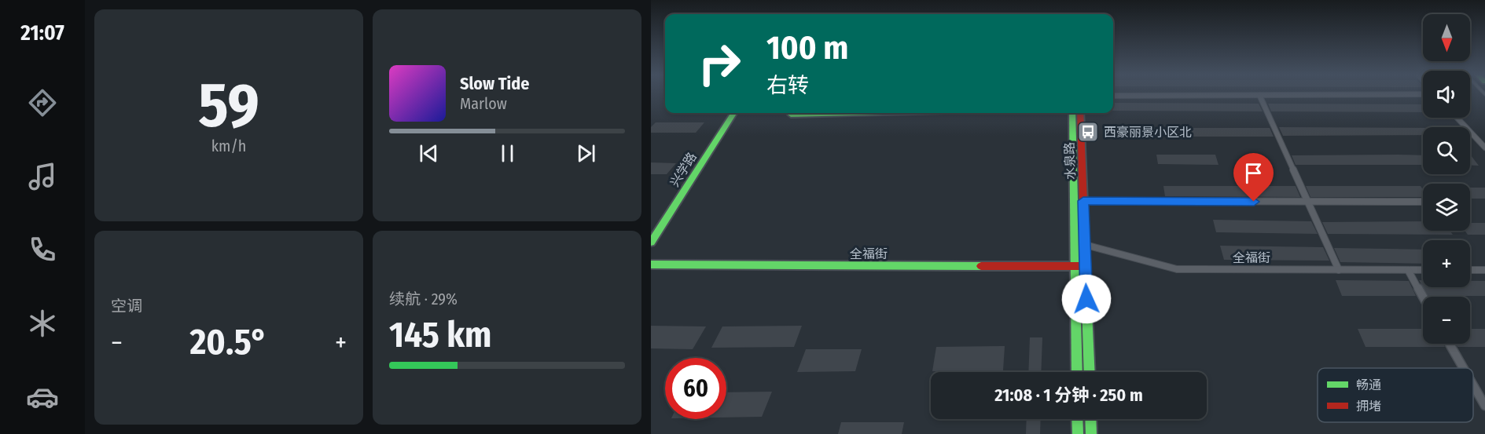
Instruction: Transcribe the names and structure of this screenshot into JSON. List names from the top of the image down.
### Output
{
  "streets": {
    "main road": ["水泉路", "兴学路", "全福街"]
  },
  "crossings": [
    ["水泉路", "全福街"]
  ],
  "places": {
    "bus stop": ["西豪丽景小区北"]
  },
  "legend": ["畅通", "拥堵"],
  "north": "bottom",
  "page": {
    "tabs": "21:07",
    "tile": [
      ["59", "km/h"],
      "空调",
      ["续航 · 29%", "145 km"]
    ],
    "map_buttons": ["+", "−"],
    "turn": ["100 m", "右转"],
    "song": ["Slow Tide", "Marlow"],
    "heat": ["−", "20.5°", "+"],
    "limit": "60",
    "trip": "21:08 · 1 分钟 · 250 m"
  }
}
